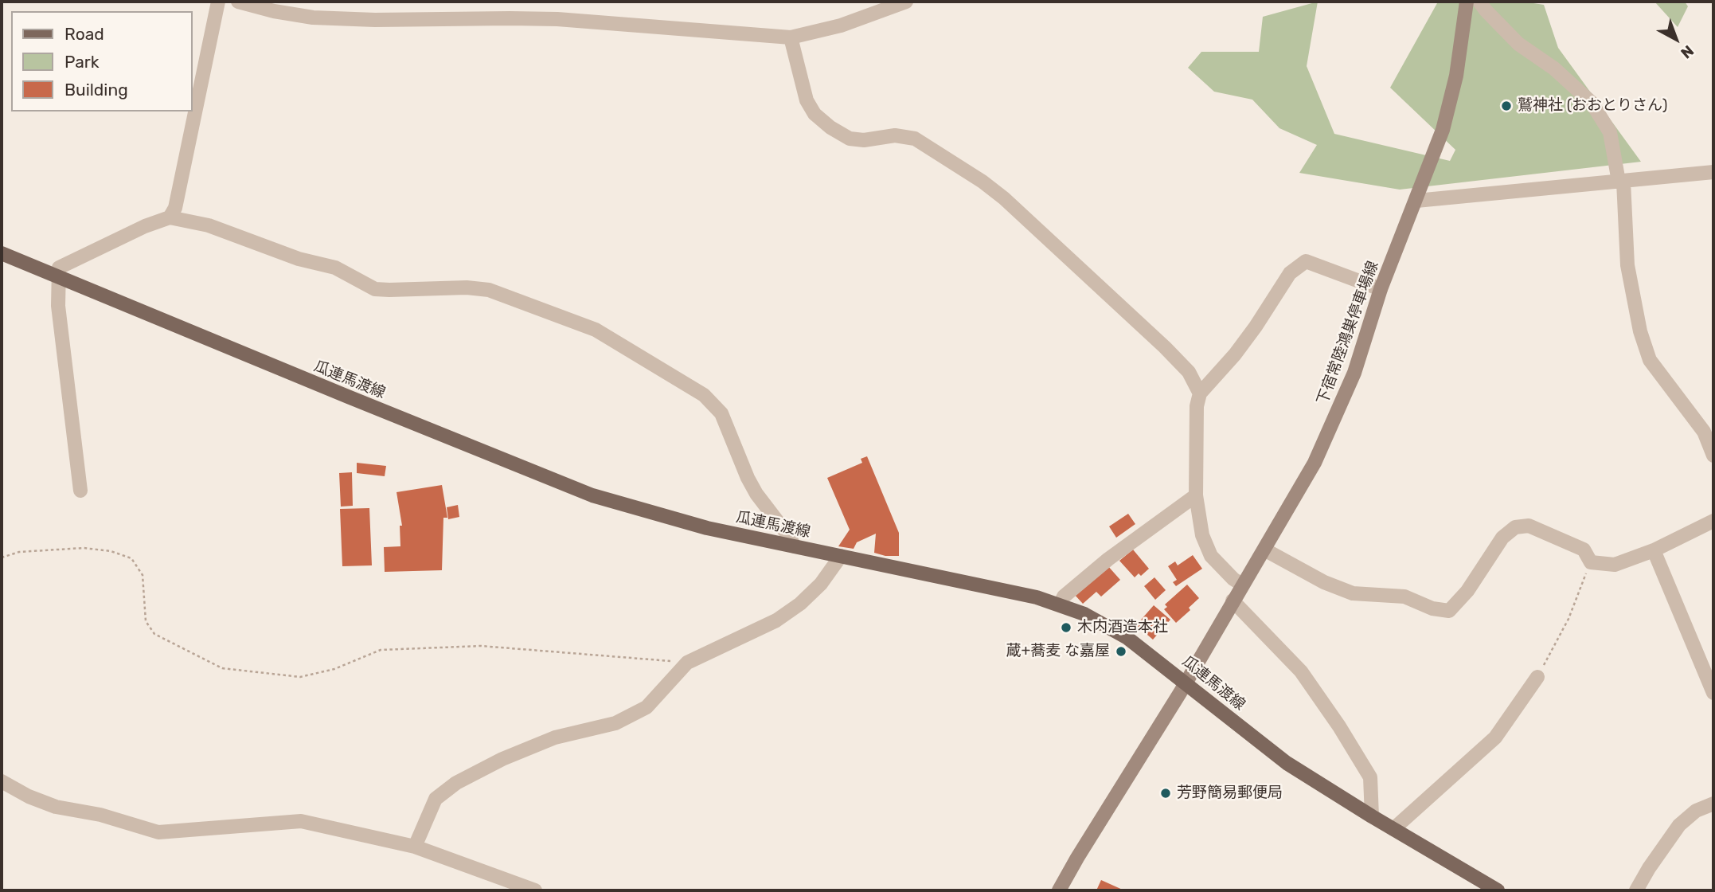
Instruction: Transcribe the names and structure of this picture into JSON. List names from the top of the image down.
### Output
{
  "streets": {
    "main road": ["下宿常陸鴻巣停車場線", "瓜連馬渡線"]
  },
  "crossings": [
    ["下宿常陸鴻巣停車場線", "瓜連馬渡線"]
  ],
  "places": [
    "鷲神社 (おおとりさん)",
    "木内酒造本社",
    "蔵+蕎麦 な嘉屋",
    "芳野簡易郵便局"
  ],
  "legend": ["Road", "Park", "Building"],
  "north": "bottom right"
}
